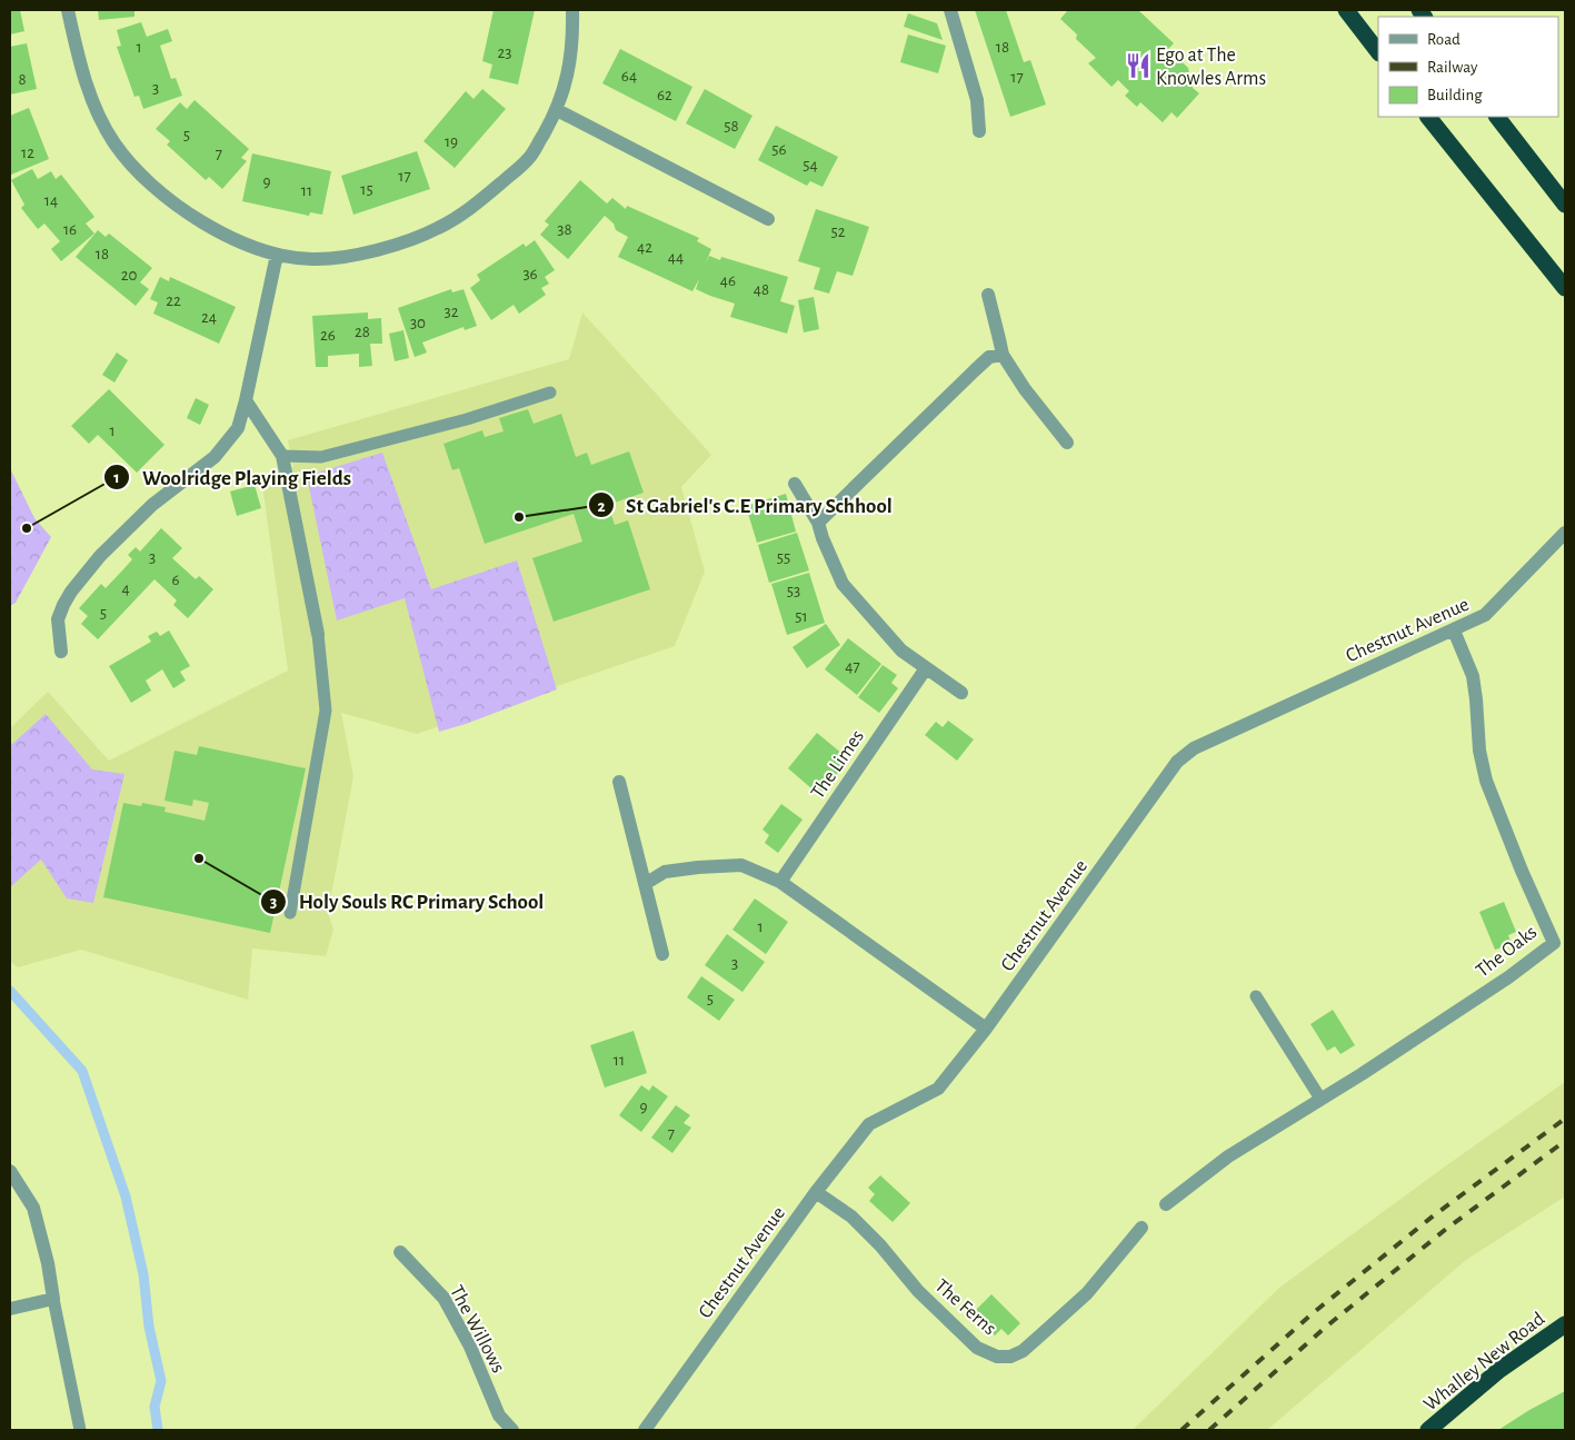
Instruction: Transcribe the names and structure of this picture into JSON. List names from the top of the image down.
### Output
{
  "streets": {
    "highway": ["Whalley New Road"],
    "street": [
      "Chestnut Avenue",
      "The Limes",
      "The Oaks",
      "The Ferns",
      "The Willows"
    ]
  },
  "crossings": [
    ["Chestnut Avenue", "The Oaks"],
    ["Chestnut Avenue", "The Ferns"]
  ],
  "places": {
    "restaurant": ["Ego at The Knowles Arms"],
    "other": ["St Gabriel's C.E Primary Schhool", "Woolridge Playing Fields", "Holy Souls RC Primary School"]
  },
  "house_numbers": [
    "1",
    "18",
    "23",
    "64",
    "17",
    "8",
    "3",
    "62",
    "58",
    "5",
    "19",
    "56",
    "12",
    "7",
    "54",
    "17",
    "9",
    "15",
    "11",
    "14",
    "16",
    "38",
    "52",
    "42",
    "18",
    "44",
    "36",
    "20",
    "46",
    "48",
    "22",
    "32",
    "24",
    "30",
    "28",
    "26",
    "1",
    "3",
    "55",
    "6",
    "4",
    "53",
    "5",
    "51",
    "47",
    "1",
    "3",
    "5",
    "11",
    "9",
    "7"
  ],
  "legend": ["Road", "Railway", "Building"]
}
